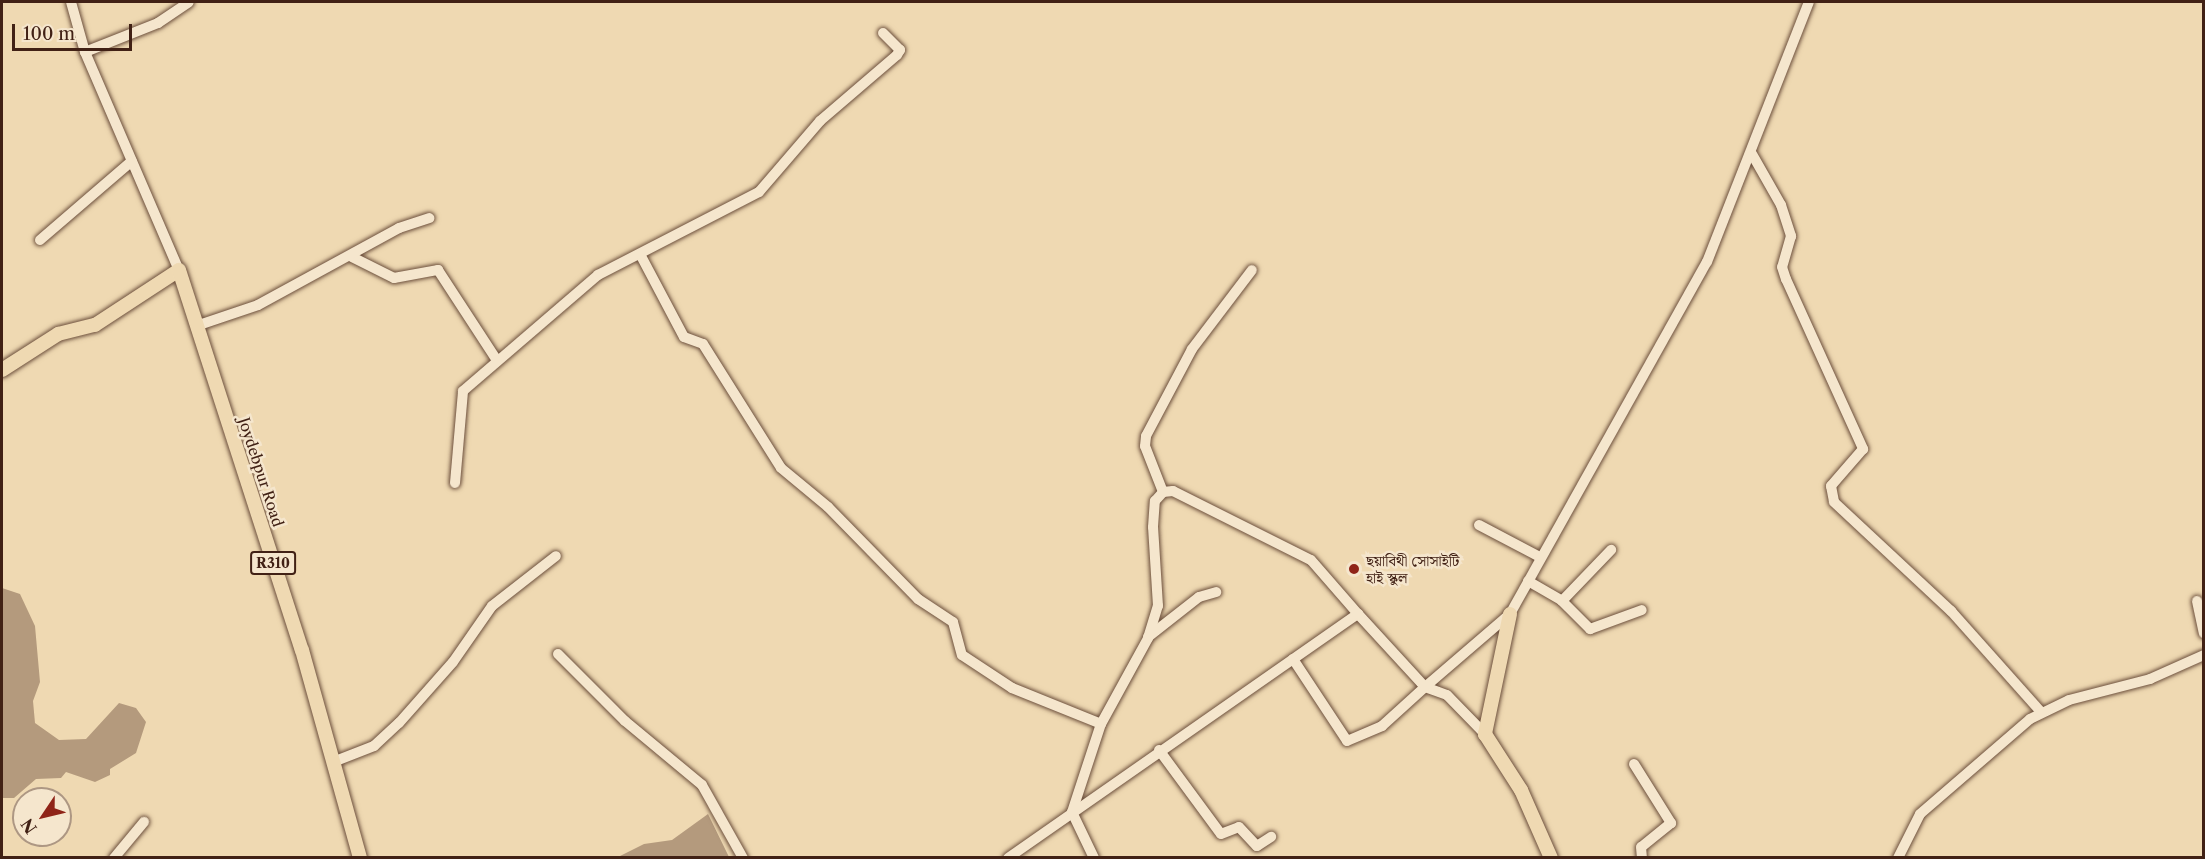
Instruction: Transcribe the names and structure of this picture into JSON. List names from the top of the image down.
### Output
{
  "streets": {
    "main road": ["Joydebpur Road", "R310"]
  },
  "places": ["ছয়াবিথী সোসাইটি হাই স্কুল"],
  "scale_bar": "100 m",
  "north": "bottom left"
}
